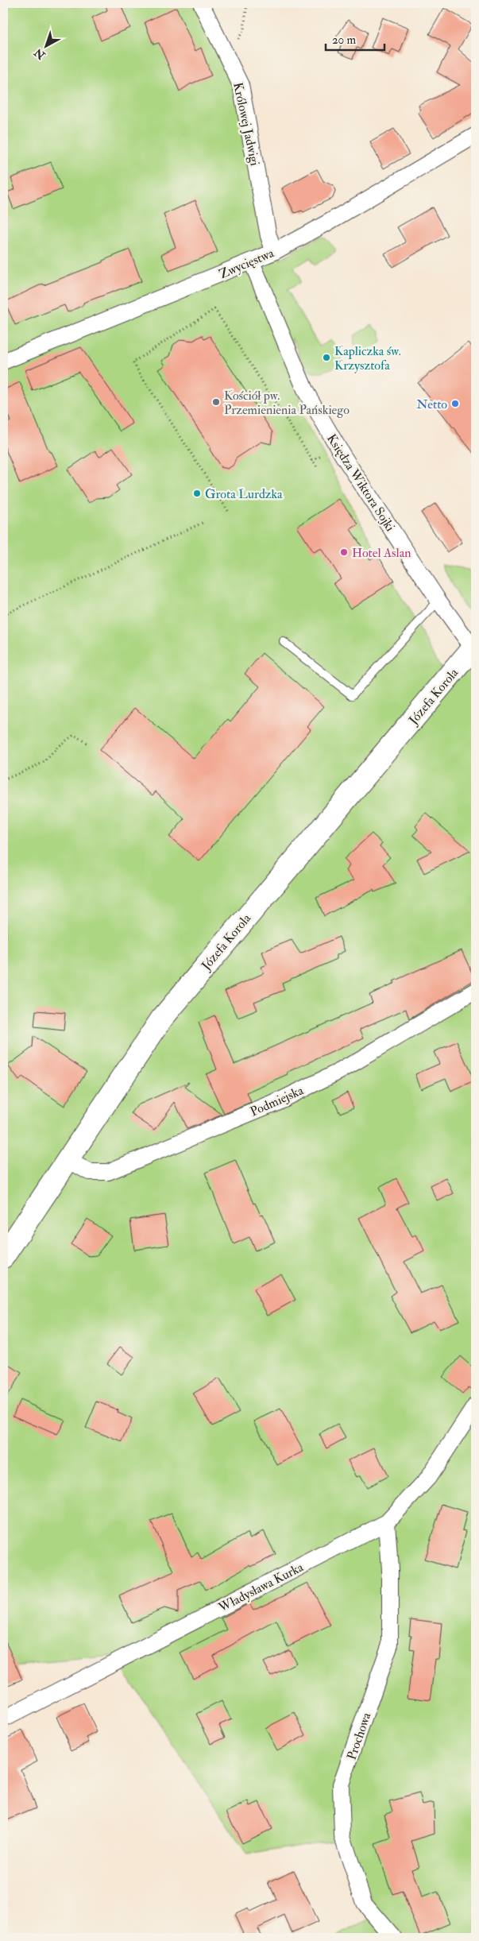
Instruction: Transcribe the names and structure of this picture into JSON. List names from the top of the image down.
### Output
{
  "streets": {
    "highway": ["Józefa Korola"],
    "street": [
      "Królowej Jadwigi",
      "Zwycięstwa",
      "Księdza Wiktora Sojki",
      "Podmiejska",
      "Władysława Kurka",
      "Prochowa"
    ]
  },
  "crossings": [
    ["Królowej Jadwigi", "Zwycięstwa"],
    ["Zwycięstwa", "Księdza Wiktora Sojki"],
    ["Księdza Wiktora Sojki", "Józefa Korola"],
    ["Józefa Korola", "Podmiejska"],
    ["Władysława Kurka", "Prochowa"]
  ],
  "places": [
    "Kapliczka św. Krzysztofa",
    "Kościół pw. Przemienienia Pańskiego",
    "Netto",
    "Grota Lurdzka",
    "Hotel Aslan"
  ],
  "scale_bar": "20 m",
  "north": "bottom left"
}
